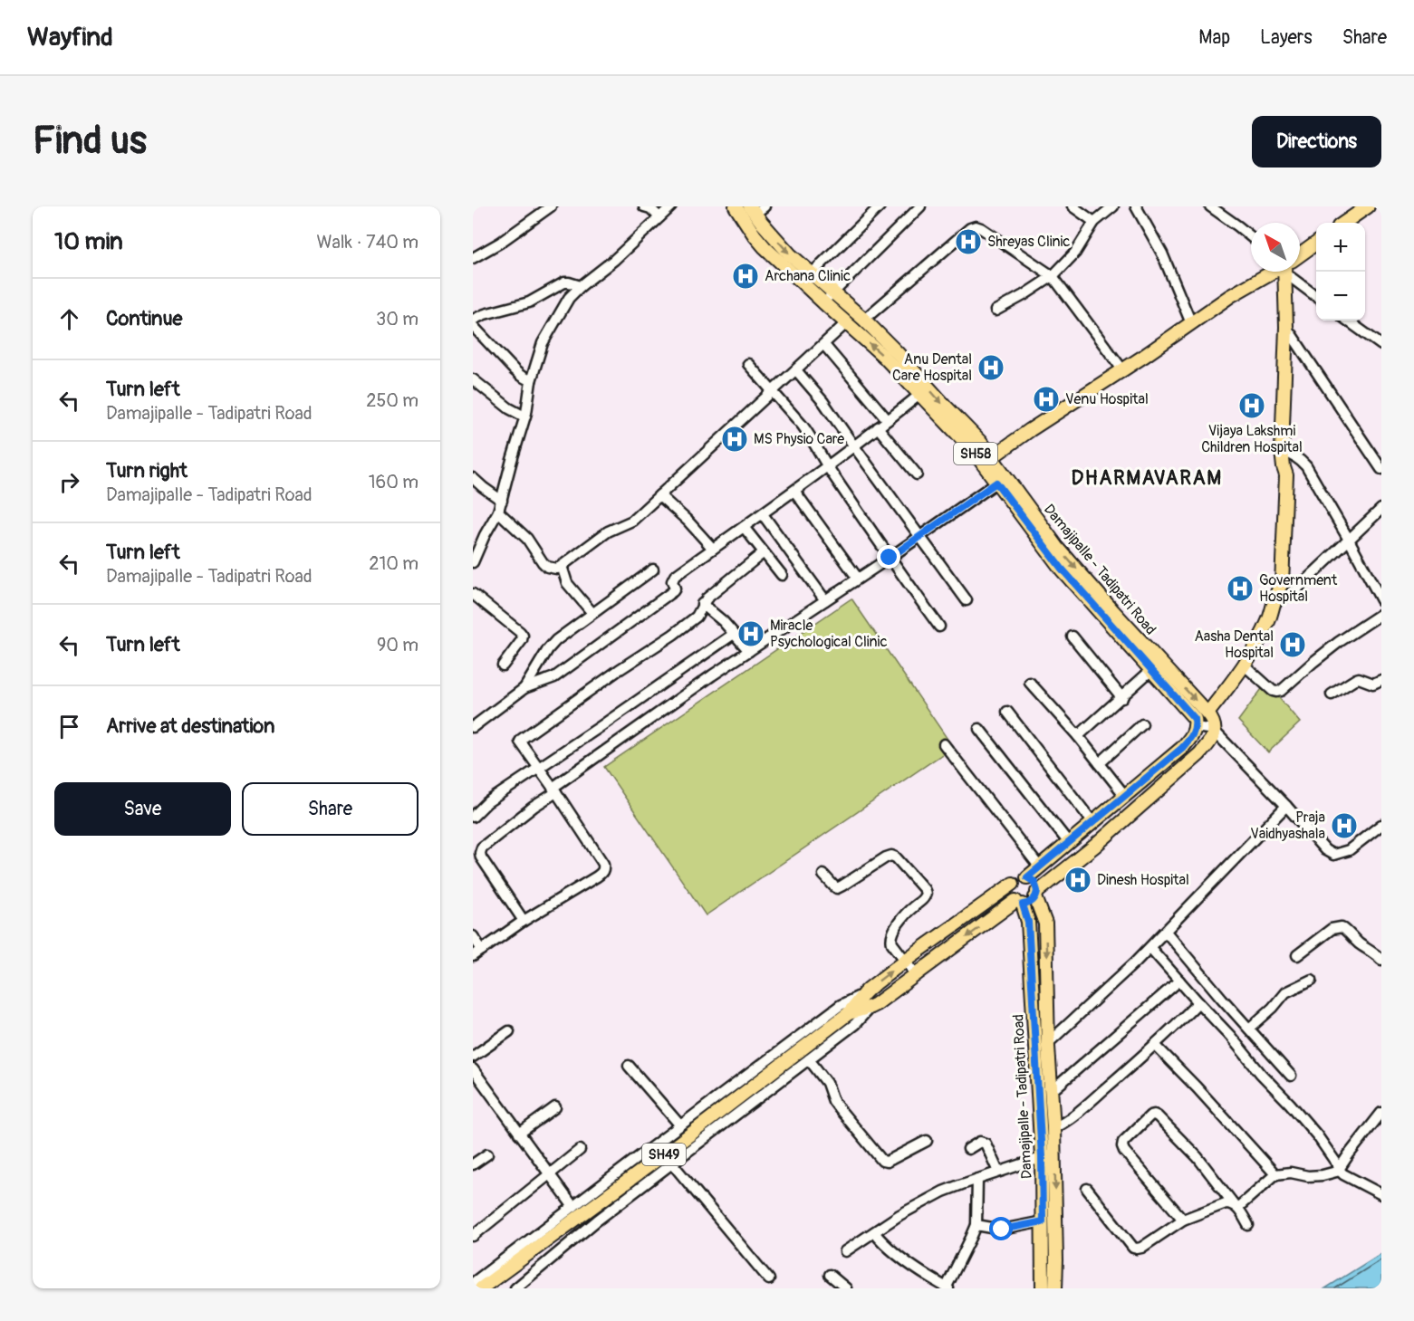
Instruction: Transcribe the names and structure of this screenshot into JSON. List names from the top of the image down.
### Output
{
  "streets": {
    "main road": ["SH58", "Damajipalle - Tadipatri Road", "SH49"]
  },
  "crossings": [
    ["Damajipalle - Tadipatri Road", "SH49"]
  ],
  "districts": ["DHARMAVARAM"],
  "places": {
    "hospital": [
      "Shreyas Clinic",
      "Archana Clinic",
      "Anu Dental Care Hospital",
      "Venu Hospital",
      "Vijaya Lakshmi Children Hospital",
      "MS Physio Care",
      "Government Hospital",
      "Miracle Psychological Clinic",
      "Aasha Dental Hospital",
      "Praja Vaidhyashala",
      "Dinesh Hospital"
    ]
  },
  "north": "top left",
  "page": {
    "header": "Wayfind",
    "nav": ["Map", "Layers", "Share"],
    "buttons": [
      "Directions",
      ["Save", "Share"]
    ],
    "title": "Find us",
    "heading": ["10 min", "Walk · 740 m"],
    "map_buttons": ["+", "−"],
    "list": [
      ["Continue", "30 m"],
      ["Turn left", "Damajipalle - Tadipatri Road", "250 m"],
      ["Turn right", "Damajipalle - Tadipatri Road", "160 m"],
      ["Turn left", "Damajipalle - Tadipatri Road", "210 m"],
      ["Turn left", "90 m"],
      "Arrive at destination"
    ]
  }
}
